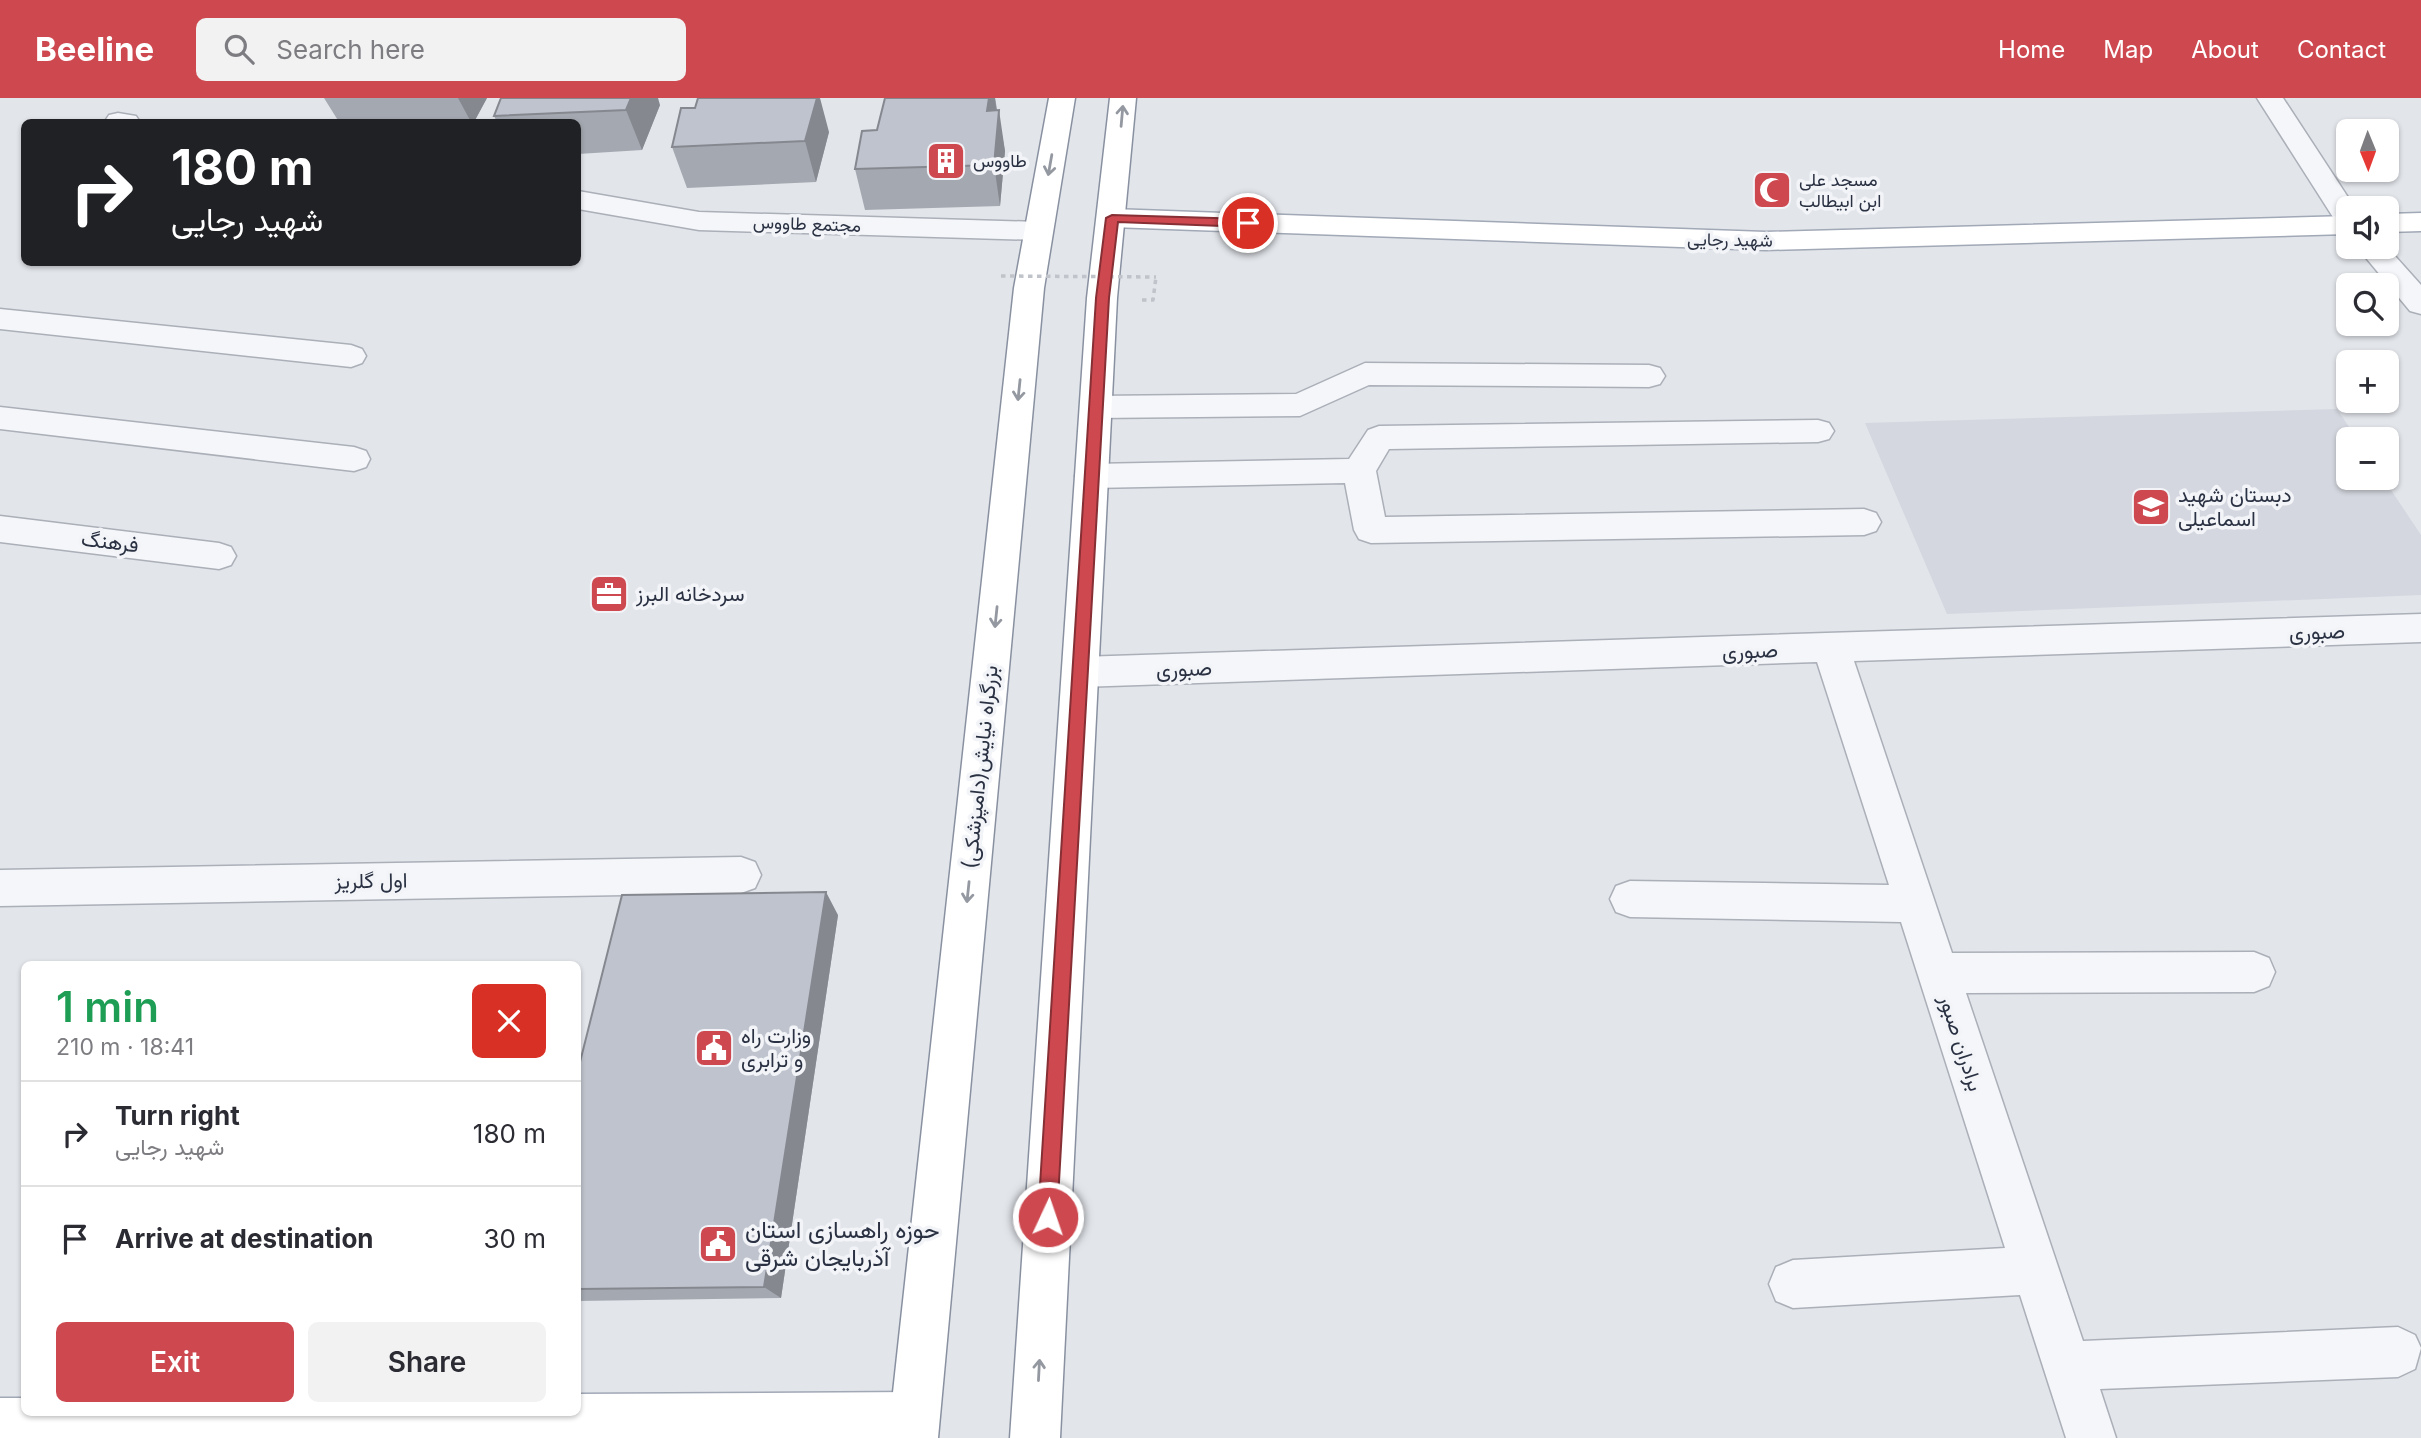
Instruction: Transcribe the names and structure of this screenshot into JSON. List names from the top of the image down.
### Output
{
  "streets": {
    "main road": ["شهید رجایی", "بزرگراه نیایش(دامپزشکی)"],
    "street": [
      "مجتمع طاووس",
      "فرهنگ",
      "صبوری",
      "اول گلریز",
      "برادران صبور"
    ]
  },
  "crossings": [
    ["مجتمع طاووس", "بزرگراه نیایش(دامپزشکی)"],
    ["صبوری", "برادران صبور"]
  ],
  "places": {
    "building": ["طاووس"],
    "mosque": ["مسجد علی ابن ابیطالب"],
    "school or university": ["دبستان شهید اسماعیلی"],
    "office": ["سردخانه البرز"],
    "public building": ["وزارت راه و ترابری", "حوزه راهسازی استان آذربایجان شرقی"]
  },
  "north": "bottom",
  "page": {
    "header": "Beeline",
    "search": "Search here",
    "nav": [
      "Home",
      "Map",
      "About",
      "Contact"
    ],
    "map_buttons": ["+", "−"],
    "turn": ["180 m", "شهید رجایی"],
    "heading": ["1 min", "210 m · 18:41"],
    "list": [
      {
        "name": "Turn right",
        "note": "شهید رجایی",
        "value": "180 m"
      },
      {
        "name": "Arrive at destination",
        "value": "30 m"
      }
    ],
    "buttons": ["Exit", "Share"]
  }
}
